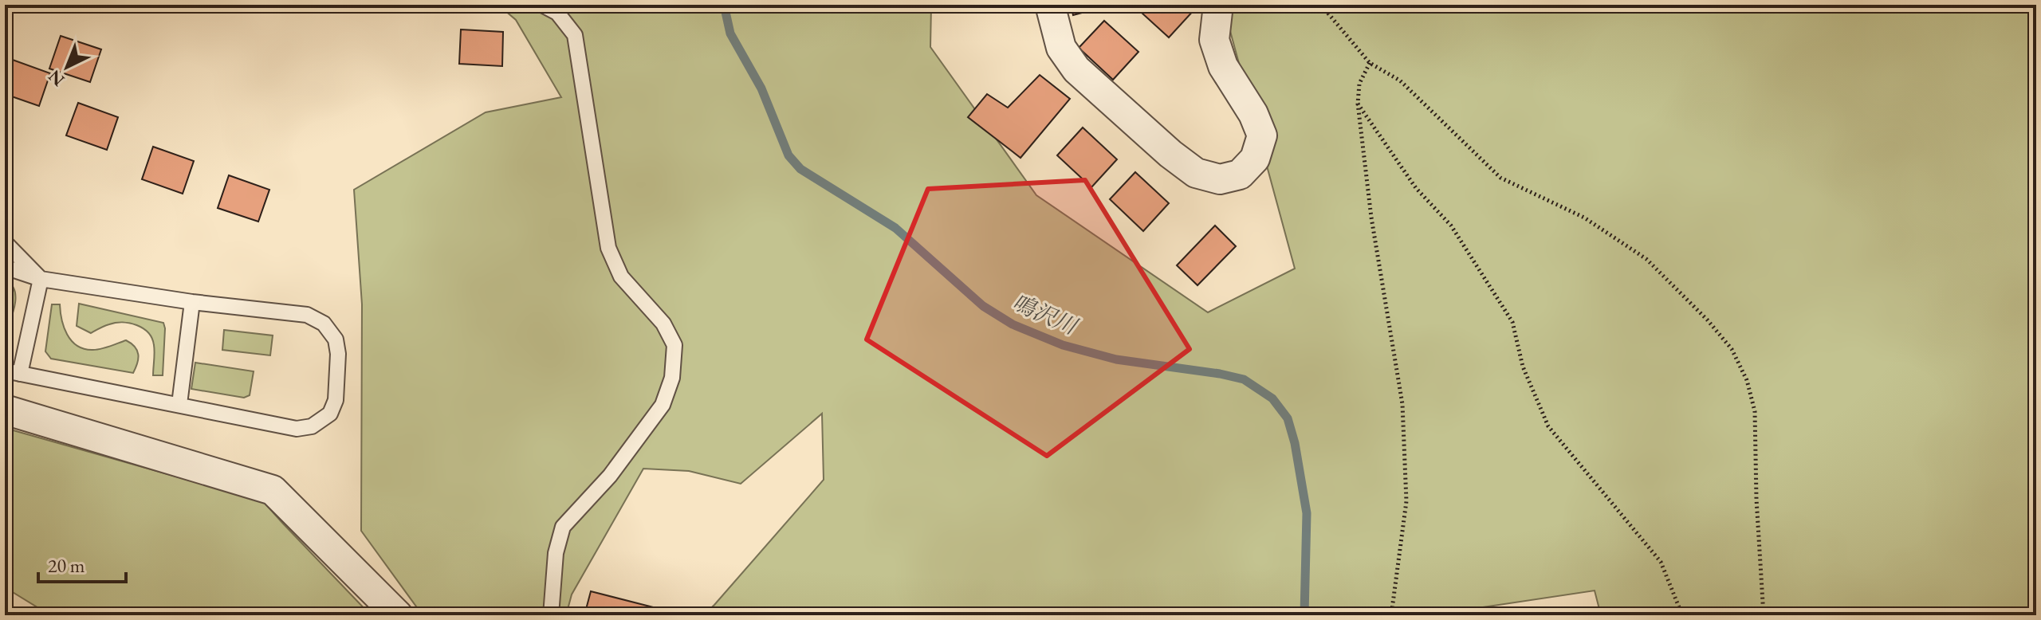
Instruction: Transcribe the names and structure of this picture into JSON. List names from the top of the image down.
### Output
{
  "water": ["鳴沢川"],
  "scale_bar": "20 m",
  "north": "bottom left"
}
